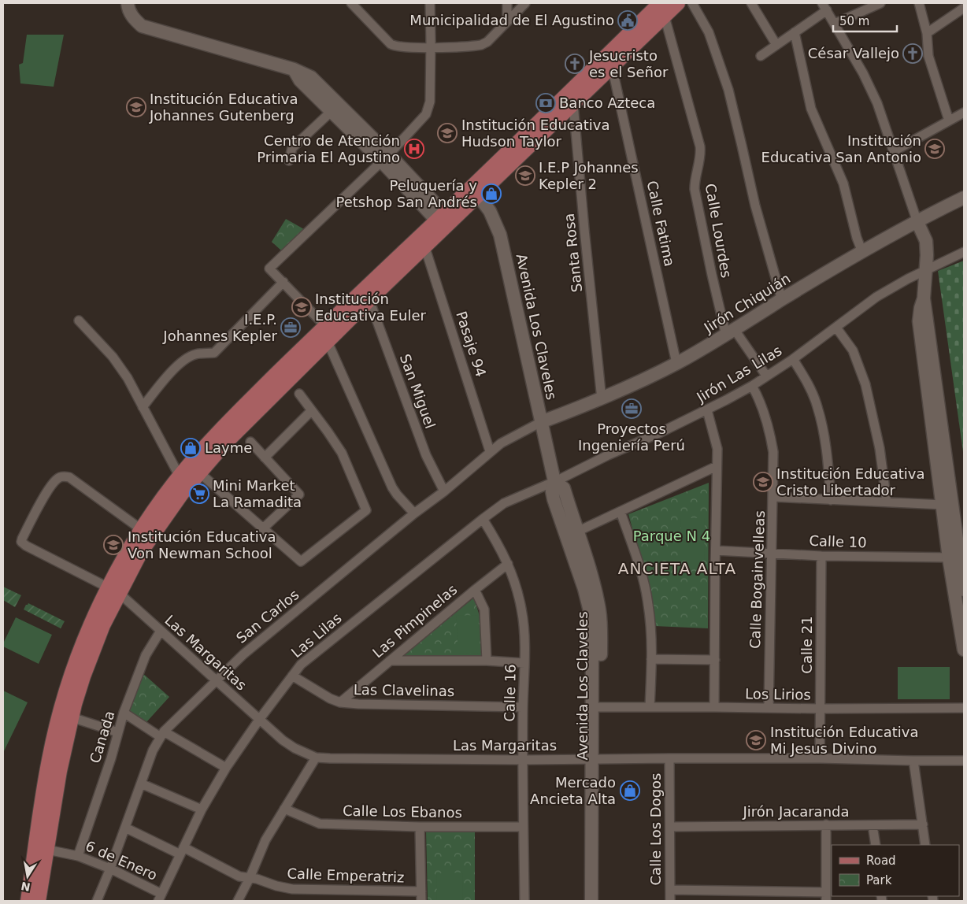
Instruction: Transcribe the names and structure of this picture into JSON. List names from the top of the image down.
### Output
{
  "streets": {
    "street": [
      "Calle Fatima",
      "Calle Lourdes",
      "Santa Rosa",
      "Jirón Chiquián",
      "Avenida Los Claveles",
      "Pasaje 94",
      "Jirón Las Lilas",
      "San Miguel",
      "Calle 10",
      "Calle Bogainvelleas",
      "San Carlos",
      "Las Pimpinelas",
      "Las Lilas",
      "Calle 21",
      "Las Margaritas",
      "Las Clavelinas",
      "Calle 16",
      "Los Lirios",
      "Canada",
      "Calle Los Ebanos",
      "Jirón Jacaranda",
      "Calle Los Dogos",
      "6 de Enero",
      "Calle Emperatriz"
    ]
  },
  "crossings": [
    ["Calle Fatima", "Jirón Chiquián"],
    ["Calle Lourdes", "Jirón Chiquián"],
    ["Calle Lourdes", "Jirón Las Lilas"],
    ["Santa Rosa", "Jirón Chiquián"],
    ["Jirón Chiquián", "Avenida Los Claveles"],
    ["Jirón Chiquián", "San Carlos"],
    ["Avenida Los Claveles", "Jirón Las Lilas"],
    ["Avenida Los Claveles", "San Carlos"],
    ["Avenida Los Claveles", "Las Lilas"],
    ["Avenida Los Claveles", "Las Margaritas"],
    ["Avenida Los Claveles", "Los Lirios"],
    ["Pasaje 94", "San Carlos"],
    ["Jirón Las Lilas", "Calle Bogainvelleas"],
    ["Jirón Las Lilas", "Las Lilas"],
    ["San Miguel", "San Carlos"],
    ["Calle 10", "Calle Bogainvelleas"],
    ["Calle 10", "Calle 21"],
    ["Calle Bogainvelleas", "Los Lirios"],
    ["San Carlos", "Las Margaritas"],
    ["San Carlos", "6 de Enero"],
    ["San Carlos", "Calle Emperatriz"],
    ["Las Pimpinelas", "Las Clavelinas"],
    ["Las Pimpinelas", "Calle 16"],
    ["Las Lilas", "Las Margaritas"],
    ["Las Lilas", "Las Clavelinas"],
    ["Las Lilas", "Calle 16"],
    ["Las Lilas", "6 de Enero"],
    ["Las Lilas", "Calle Emperatriz"],
    ["Calle 21", "Las Margaritas"],
    ["Calle 21", "Los Lirios"],
    ["Las Margaritas", "Calle 16"],
    ["Las Margaritas", "Canada"],
    ["Las Margaritas", "Calle Los Dogos"],
    ["Las Clavelinas", "Calle 16"],
    ["Calle 16", "Calle Los Ebanos"],
    ["Canada", "6 de Enero"],
    ["Jirón Jacaranda", "Calle Los Dogos"]
  ],
  "districts": ["ANCIETA ALTA"],
  "parks": ["Parque N 4"],
  "places": {
    "public building": ["Municipalidad de El Agustino"],
    "church": ["César Vallejo", "Jesucristo es el Señor"],
    "bank": ["Banco Azteca"],
    "school or university": [
      "Institución Educativa Johannes Gutenberg",
      "Institución Educativa Hudson Taylor",
      "Institución Educativa San Antonio",
      "I.E.P Johannes Kepler 2",
      "Institución Educativa Euler",
      "Institución Educativa Cristo Libertador",
      "Institución Educativa Von Newman School",
      "Institución Educativa Mi Jesus Divino"
    ],
    "hospital": ["Centro de Atención Primaria El Agustino"],
    "shop": ["Peluquería y Petshop San Andrés", "Layme", "Mercado Ancieta Alta"],
    "office": ["I.E.P. Johannes Kepler", "Proyectos Ingeniería Perú"],
    "supermarket": ["Mini Market La Ramadita"]
  },
  "legend": ["Road", "Park"],
  "scale_bar": "50 m",
  "north": "bottom"
}
